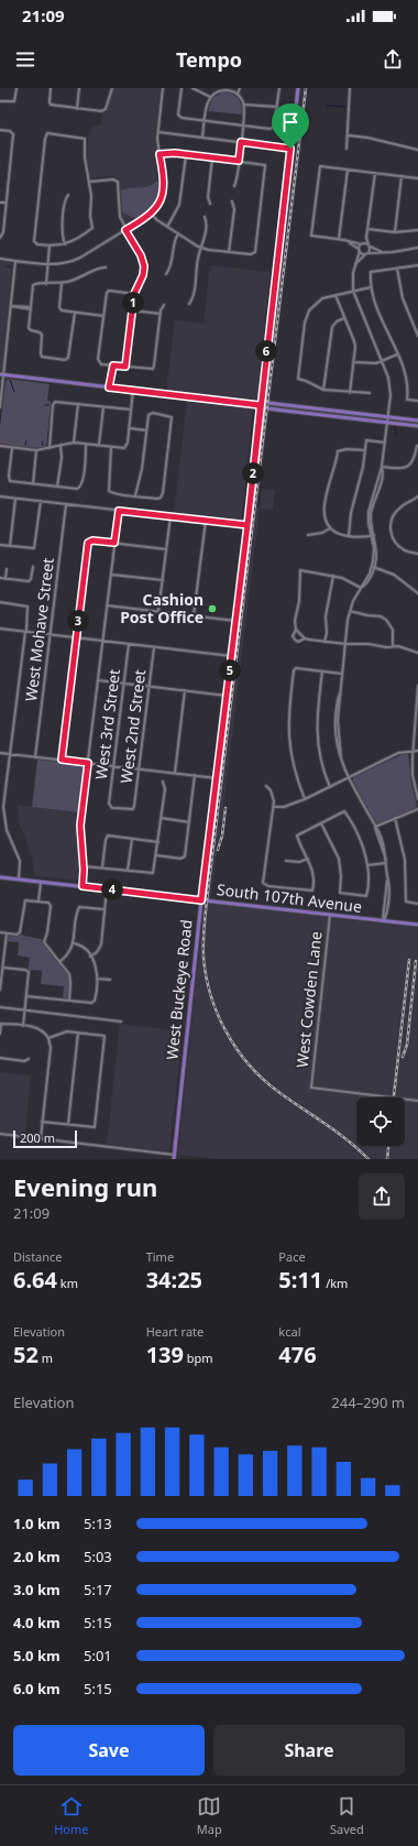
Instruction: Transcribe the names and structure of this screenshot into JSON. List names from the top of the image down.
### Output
{
  "streets": {
    "main road": ["South 107th Avenue", "West Buckeye Road"],
    "street": [
      "West Mohave Street",
      "West 3rd Street",
      "West 2nd Street",
      "West Cowden Lane"
    ]
  },
  "crossings": [
    ["West 3rd Street", "West 2nd Street"],
    ["South 107th Avenue", "West Buckeye Road"],
    ["South 107th Avenue", "West Cowden Lane"]
  ],
  "places": ["Cashion Post Office"],
  "scale_bar": "200 m",
  "page": {
    "status": "21:09",
    "header": "Tempo",
    "pins": [
      "1",
      "6",
      "2",
      "3",
      "5",
      "4"
    ],
    "scale": "200 m",
    "heading": ["Evening run", "21:09"],
    "stats": [
      ["Distance", "6.64 km"],
      ["Time", "34:25"],
      ["Pace", "5:11 /km"],
      ["Elevation", "52 m"],
      ["Heart rate", "139 bpm"],
      ["kcal", "476"]
    ],
    "chart": ["Elevation", "244–290 m"],
    "list": [
      {
        "name": "1.0 km",
        "note": "5:13"
      },
      {
        "name": "2.0 km",
        "note": "5:03"
      },
      {
        "name": "3.0 km",
        "note": "5:17"
      },
      {
        "name": "4.0 km",
        "note": "5:15"
      },
      {
        "name": "5.0 km",
        "note": "5:01"
      },
      {
        "name": "6.0 km",
        "note": "5:15"
      }
    ],
    "buttons": ["Save", "Share"],
    "tabs": ["Home", "Map", "Saved"]
  }
}
